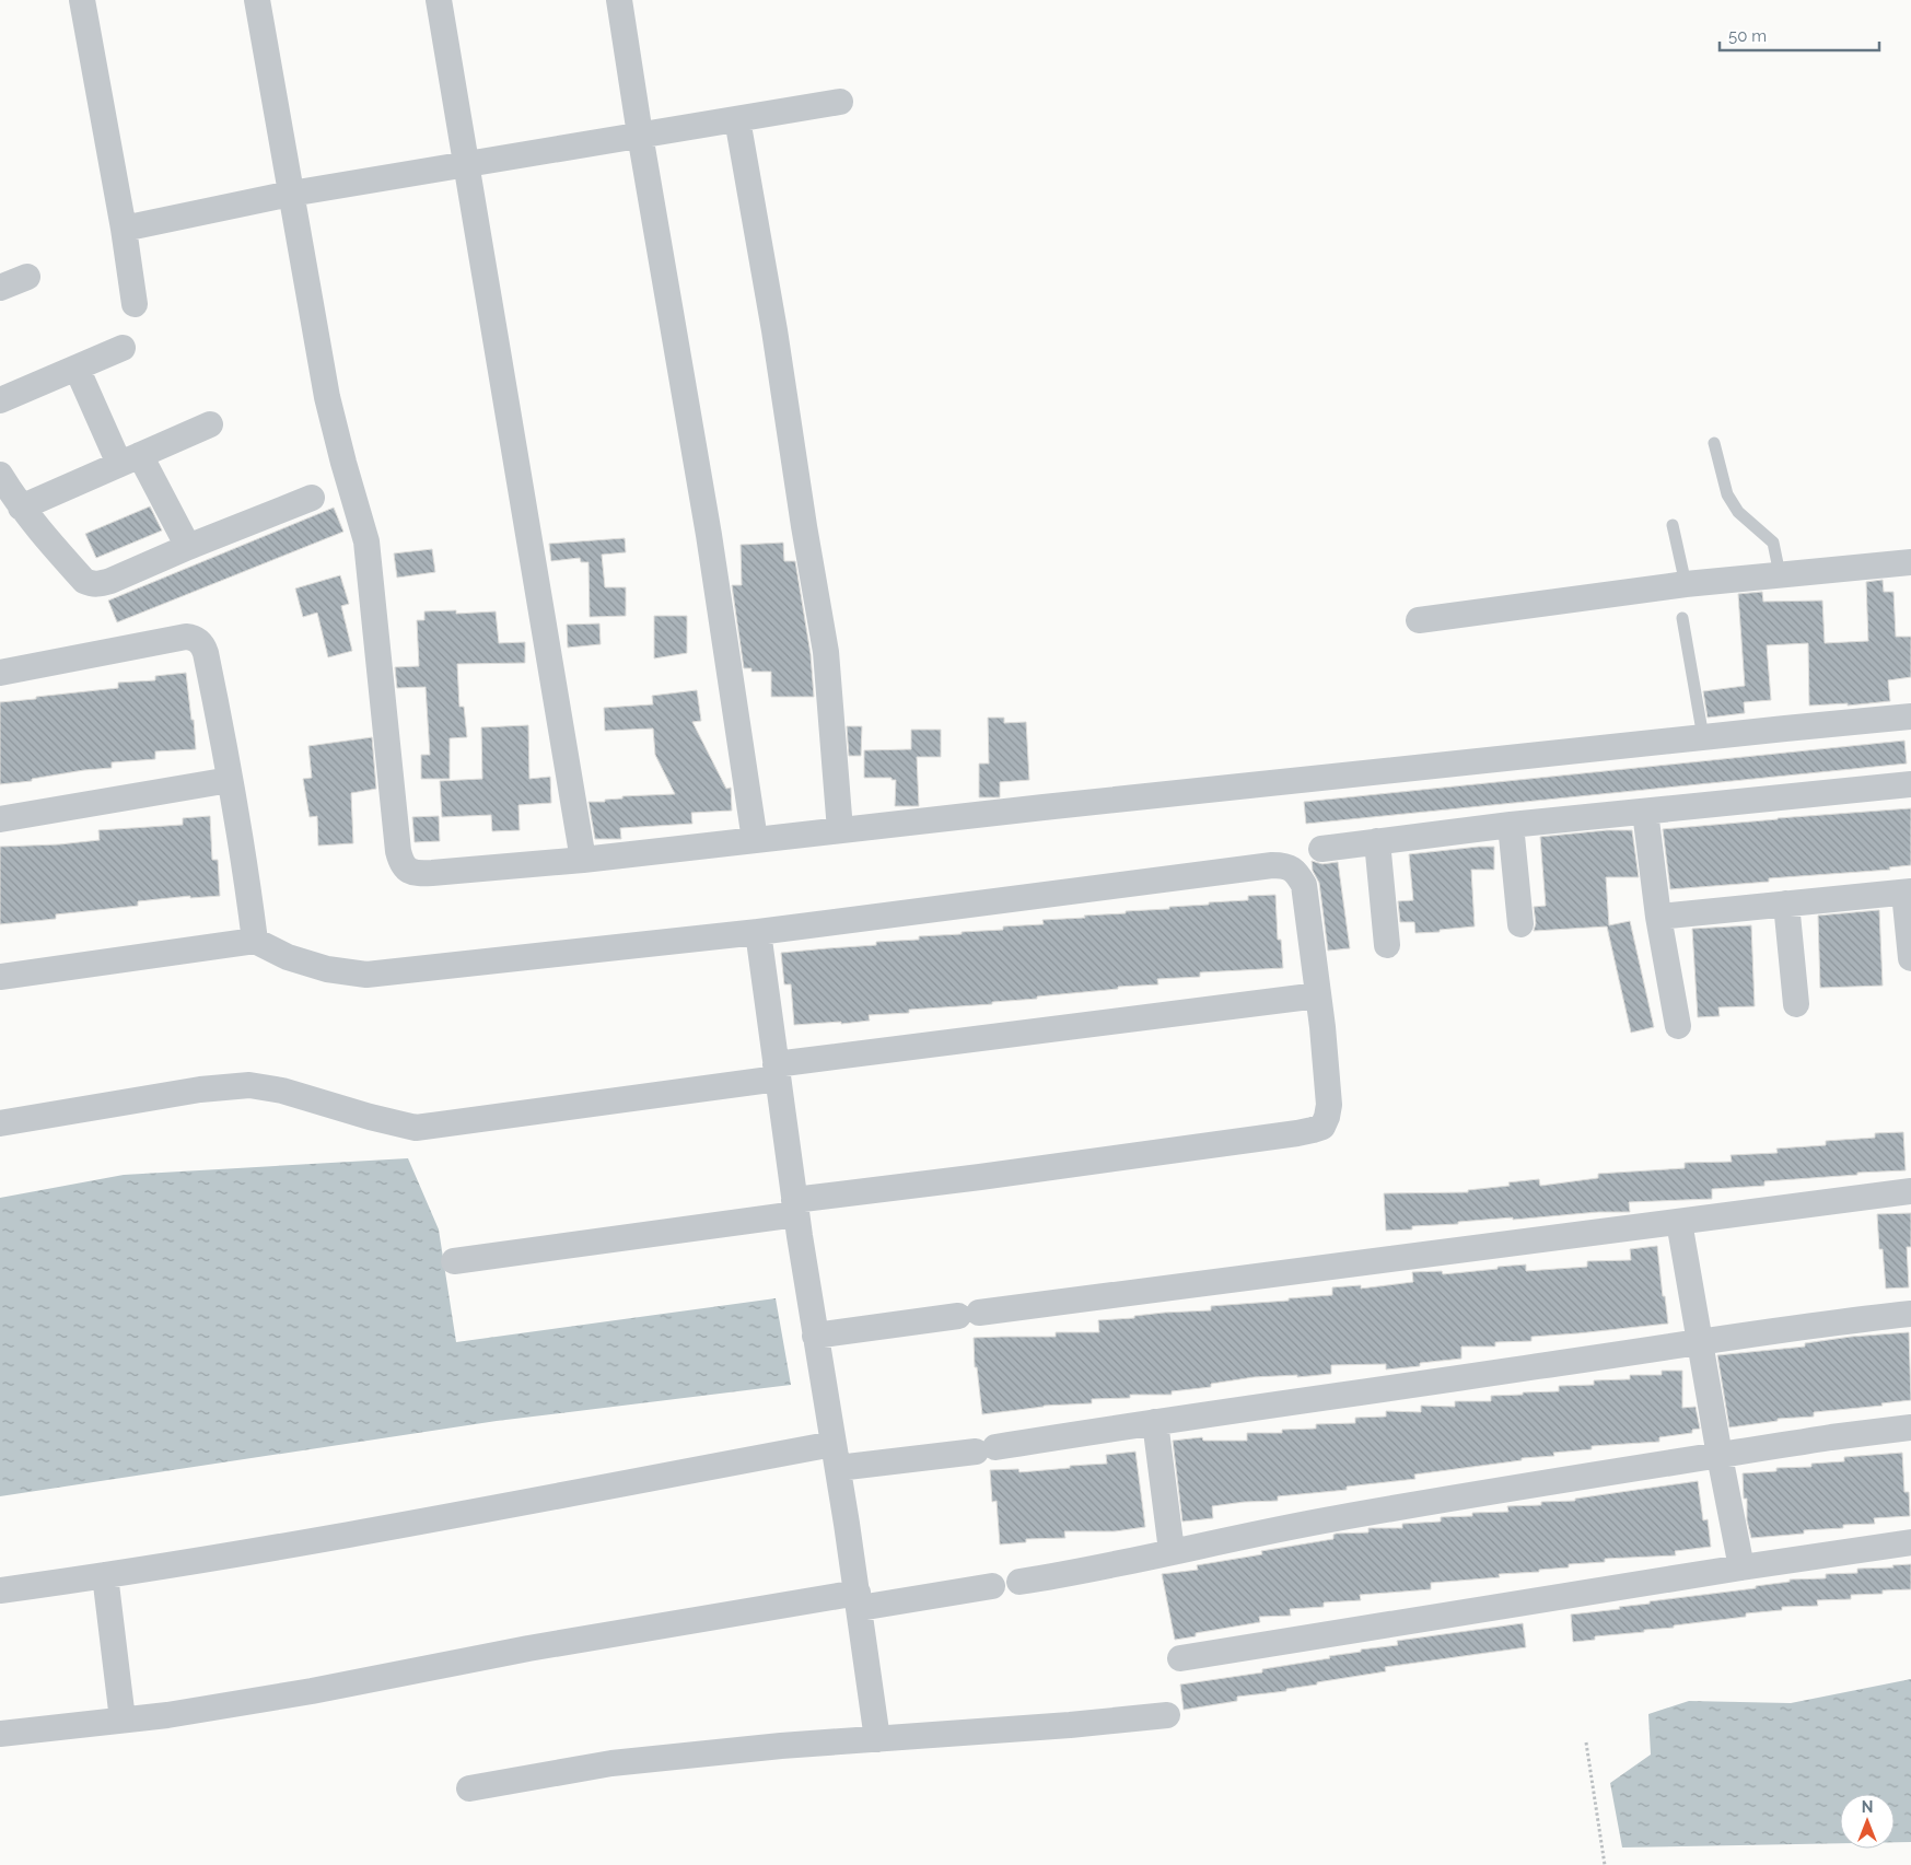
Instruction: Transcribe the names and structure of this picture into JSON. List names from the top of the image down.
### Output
{
  "scale_bar": "50 m",
  "north": "top"
}
